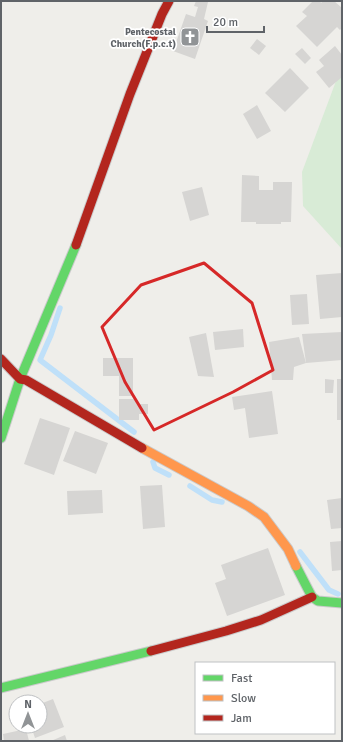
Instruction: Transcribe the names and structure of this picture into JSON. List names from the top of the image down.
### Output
{
  "places": {
    "church": ["Pentecostal Church(F.p.c.t)"]
  },
  "legend": ["Fast", "Slow", "Jam"],
  "scale_bar": "20 m",
  "north": "top"
}
